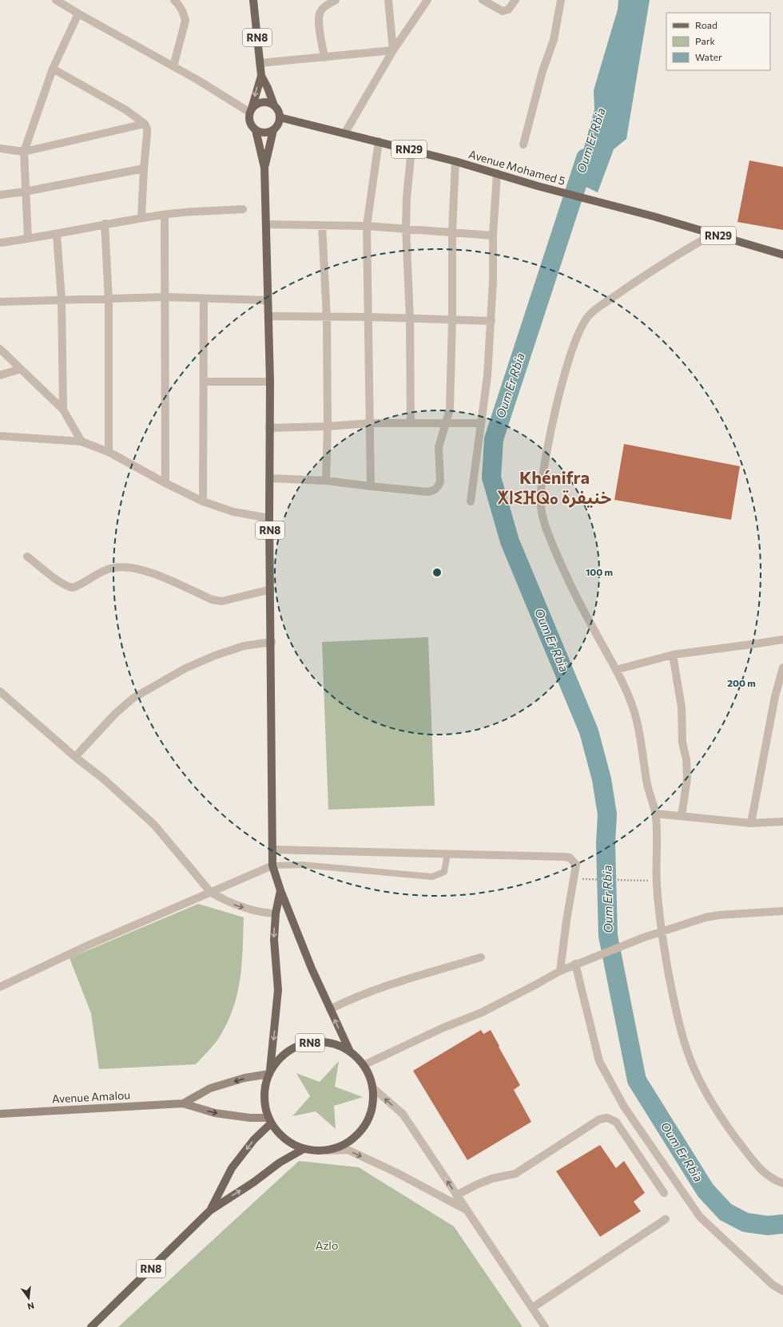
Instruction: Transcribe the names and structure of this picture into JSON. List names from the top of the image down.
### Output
{
  "streets": {
    "main road": [
      "RN8",
      "RN29",
      "Avenue Mohamed 5",
      "Avenue Amalou"
    ]
  },
  "crossings": [
    ["RN8", "Avenue Mohamed 5"]
  ],
  "districts": ["Khénifra ⵅⵏⵉⴼⵕⴰ خنيفرة"],
  "water": ["Oum Er Rbia"],
  "parks": ["Azlo"],
  "legend": ["Road", "Park", "Water"],
  "north": "bottom",
  "rings": ["100 m", "200 m"]
}
